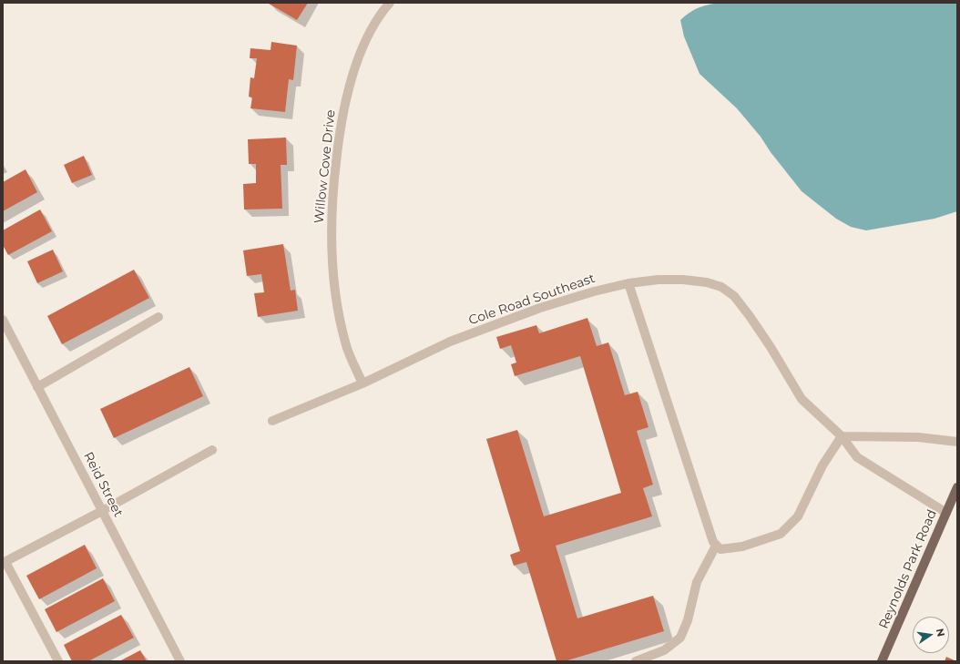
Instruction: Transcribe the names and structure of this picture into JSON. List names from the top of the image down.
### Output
{
  "streets": {
    "main road": ["Reynolds Park Road"],
    "street": ["Willow Cove Drive", "Cole Road Southeast", "Reid Street"]
  },
  "crossings": [
    ["Willow Cove Drive", "Cole Road Southeast"],
    ["Cole Road Southeast", "Reynolds Park Road"]
  ],
  "north": "right"
}
